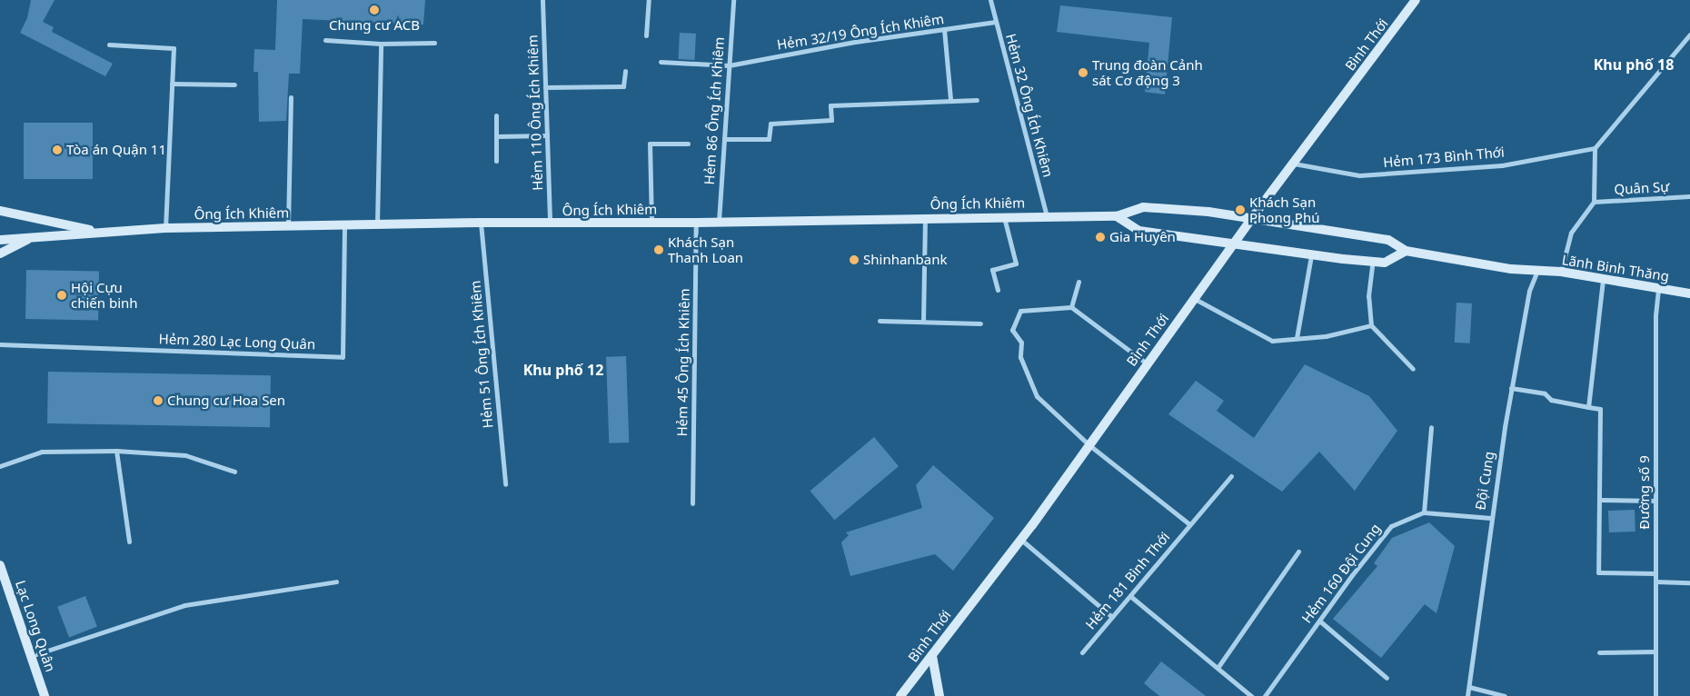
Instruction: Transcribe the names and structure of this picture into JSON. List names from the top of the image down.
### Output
{
  "streets": {
    "main road": [
      "Bình Thới",
      "Ông Ích Khiêm",
      "Lãnh Binh Thăng",
      "Lạc Long Quân"
    ],
    "street": [
      "Hẻm 32/19 Ông Ích Khiêm",
      "Hẻm 32 Ông Ích Khiêm",
      "Hẻm 86 Ông Ích Khiêm",
      "Hẻm 110 Ông Ích Khiêm",
      "Hẻm 173 Bình Thới",
      "Quân Sự",
      "Hẻm 280 Lạc Long Quân",
      "Hẻm 51 Ông Ích Khiêm",
      "Hẻm 45 Ông Ích Khiêm",
      "Đội Cung",
      "Đường số 9",
      "Hẻm 160 Đội Cung",
      "Hẻm 181 Bình Thới"
    ]
  },
  "crossings": [
    ["Hẻm 32/19 Ông Ích Khiêm", "Hẻm 32 Ông Ích Khiêm"],
    ["Hẻm 32/19 Ông Ích Khiêm", "Hẻm 86 Ông Ích Khiêm"],
    ["Bình Thới", "Hẻm 173 Bình Thới"],
    ["Bình Thới", "Ông Ích Khiêm"],
    ["Hẻm 32 Ông Ích Khiêm", "Ông Ích Khiêm"],
    ["Hẻm 86 Ông Ích Khiêm", "Ông Ích Khiêm"],
    ["Hẻm 110 Ông Ích Khiêm", "Ông Ích Khiêm"],
    ["Ông Ích Khiêm", "Hẻm 280 Lạc Long Quân"],
    ["Ông Ích Khiêm", "Hẻm 51 Ông Ích Khiêm"],
    ["Ông Ích Khiêm", "Hẻm 45 Ông Ích Khiêm"],
    ["Lãnh Binh Thăng", "Đội Cung"],
    ["Lãnh Binh Thăng", "Đường số 9"],
    ["Đội Cung", "Hẻm 160 Đội Cung"]
  ],
  "districts": ["Khu phố 18", "Khu phố 12"],
  "places": [
    "Chung cư ACB",
    "Trung đoàn Cảnh sát Cơ động 3",
    "Tòa án Quận 11",
    "Khách Sạn Phong Phú",
    "Gia Huyên",
    "Khách Sạn Thanh Loan",
    "Shinhanbank",
    "Hội Cựu chiến binh",
    "Chung cư Hoa Sen"
  ]
}
